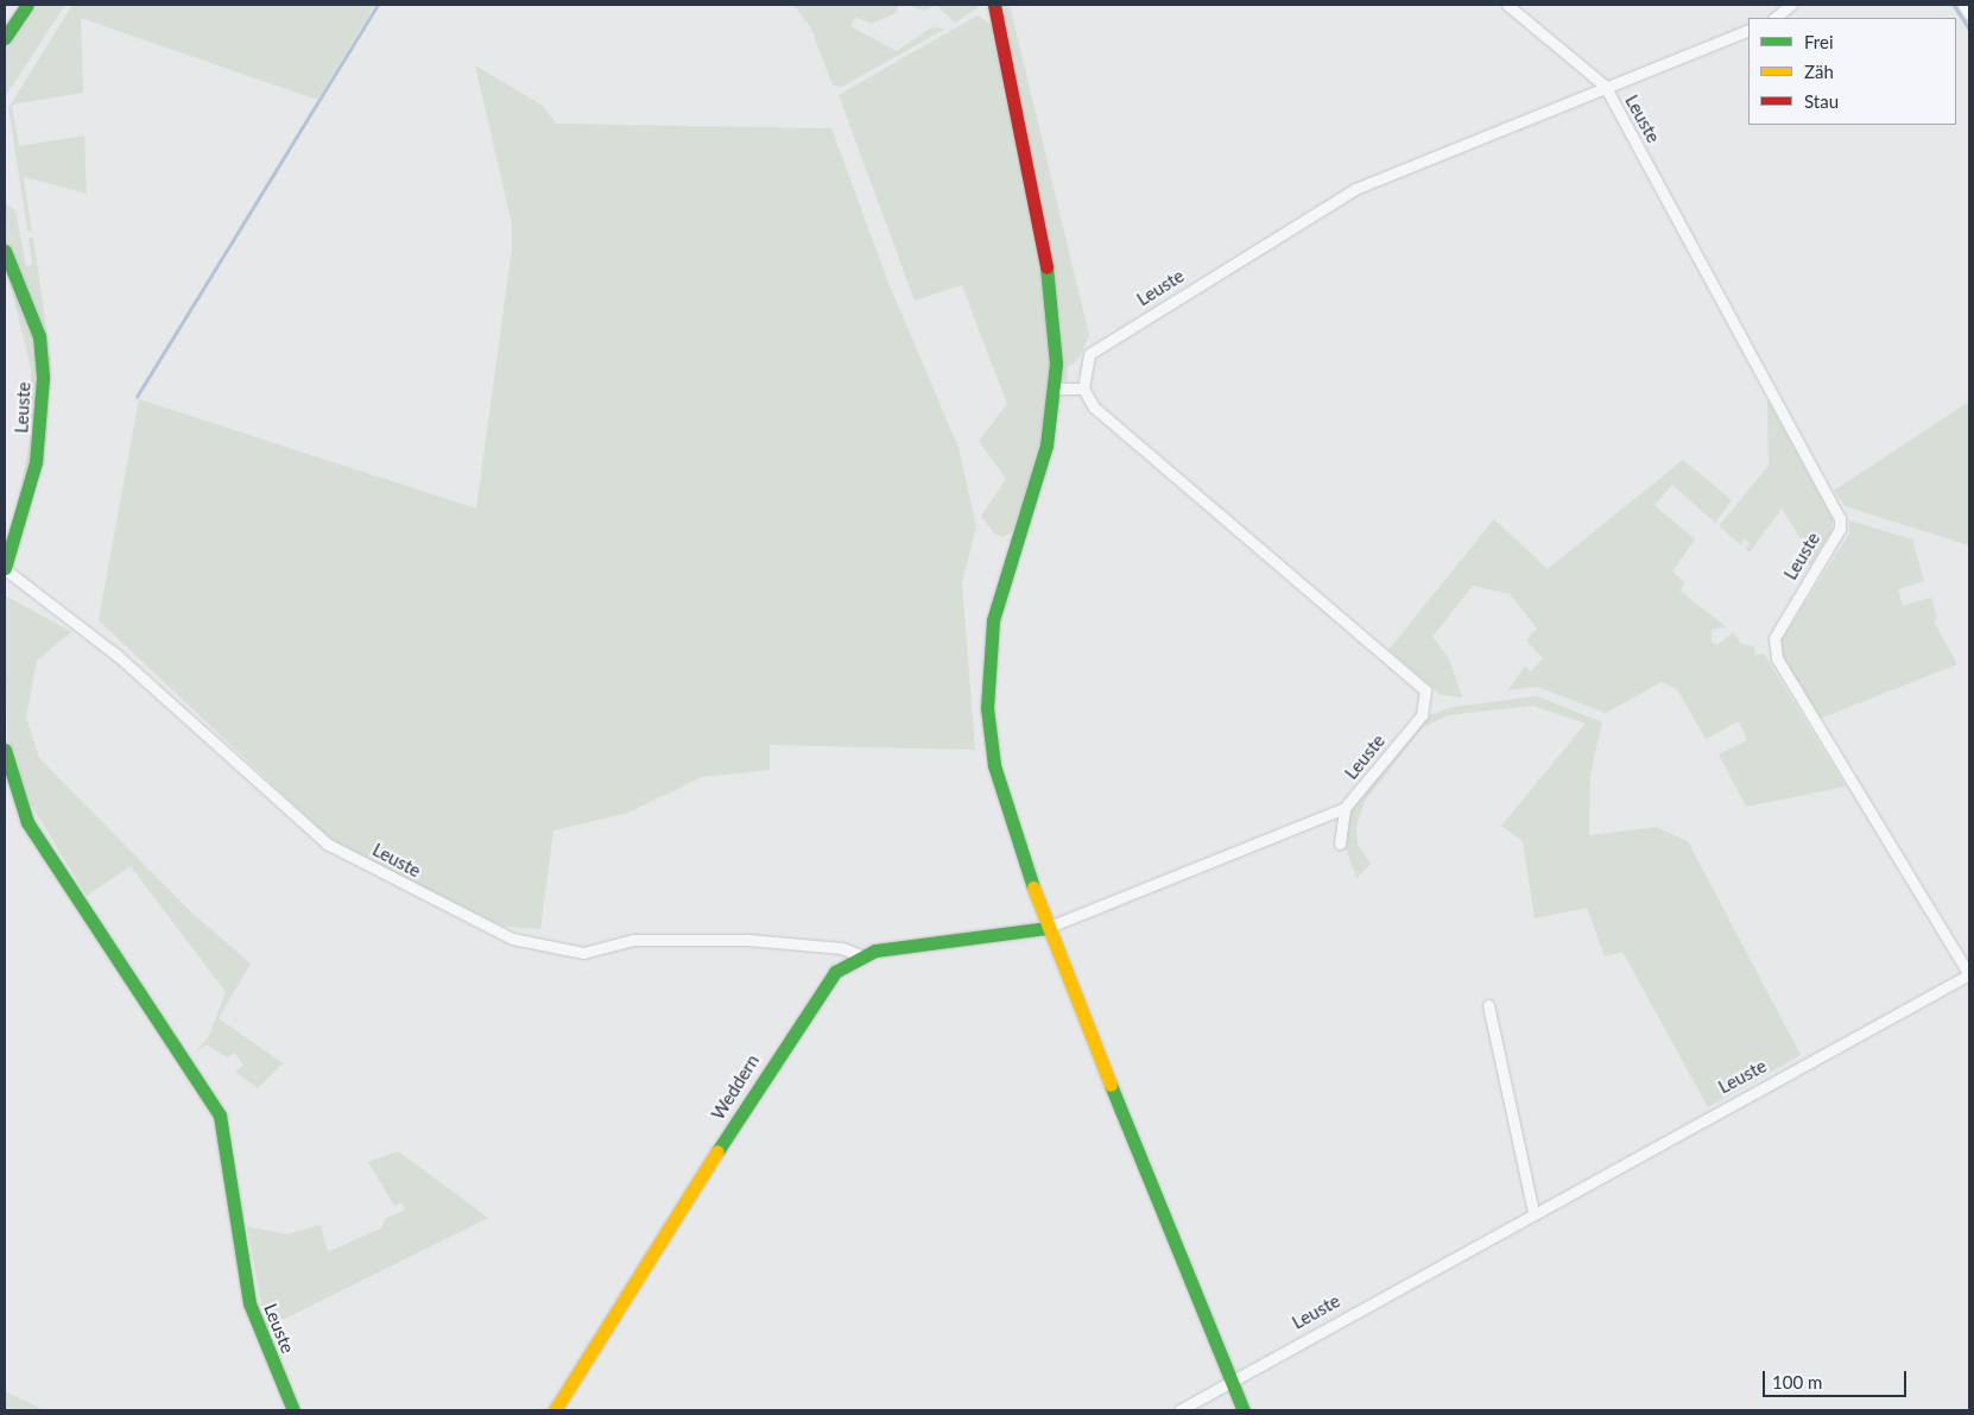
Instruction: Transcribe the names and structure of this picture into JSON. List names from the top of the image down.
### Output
{
  "streets": {
    "main road": ["Leuste", "Weddern"]
  },
  "crossings": [
    ["Leuste", "Weddern"]
  ],
  "legend": ["Frei", "Zäh", "Stau"],
  "scale_bar": "100 m"
}
